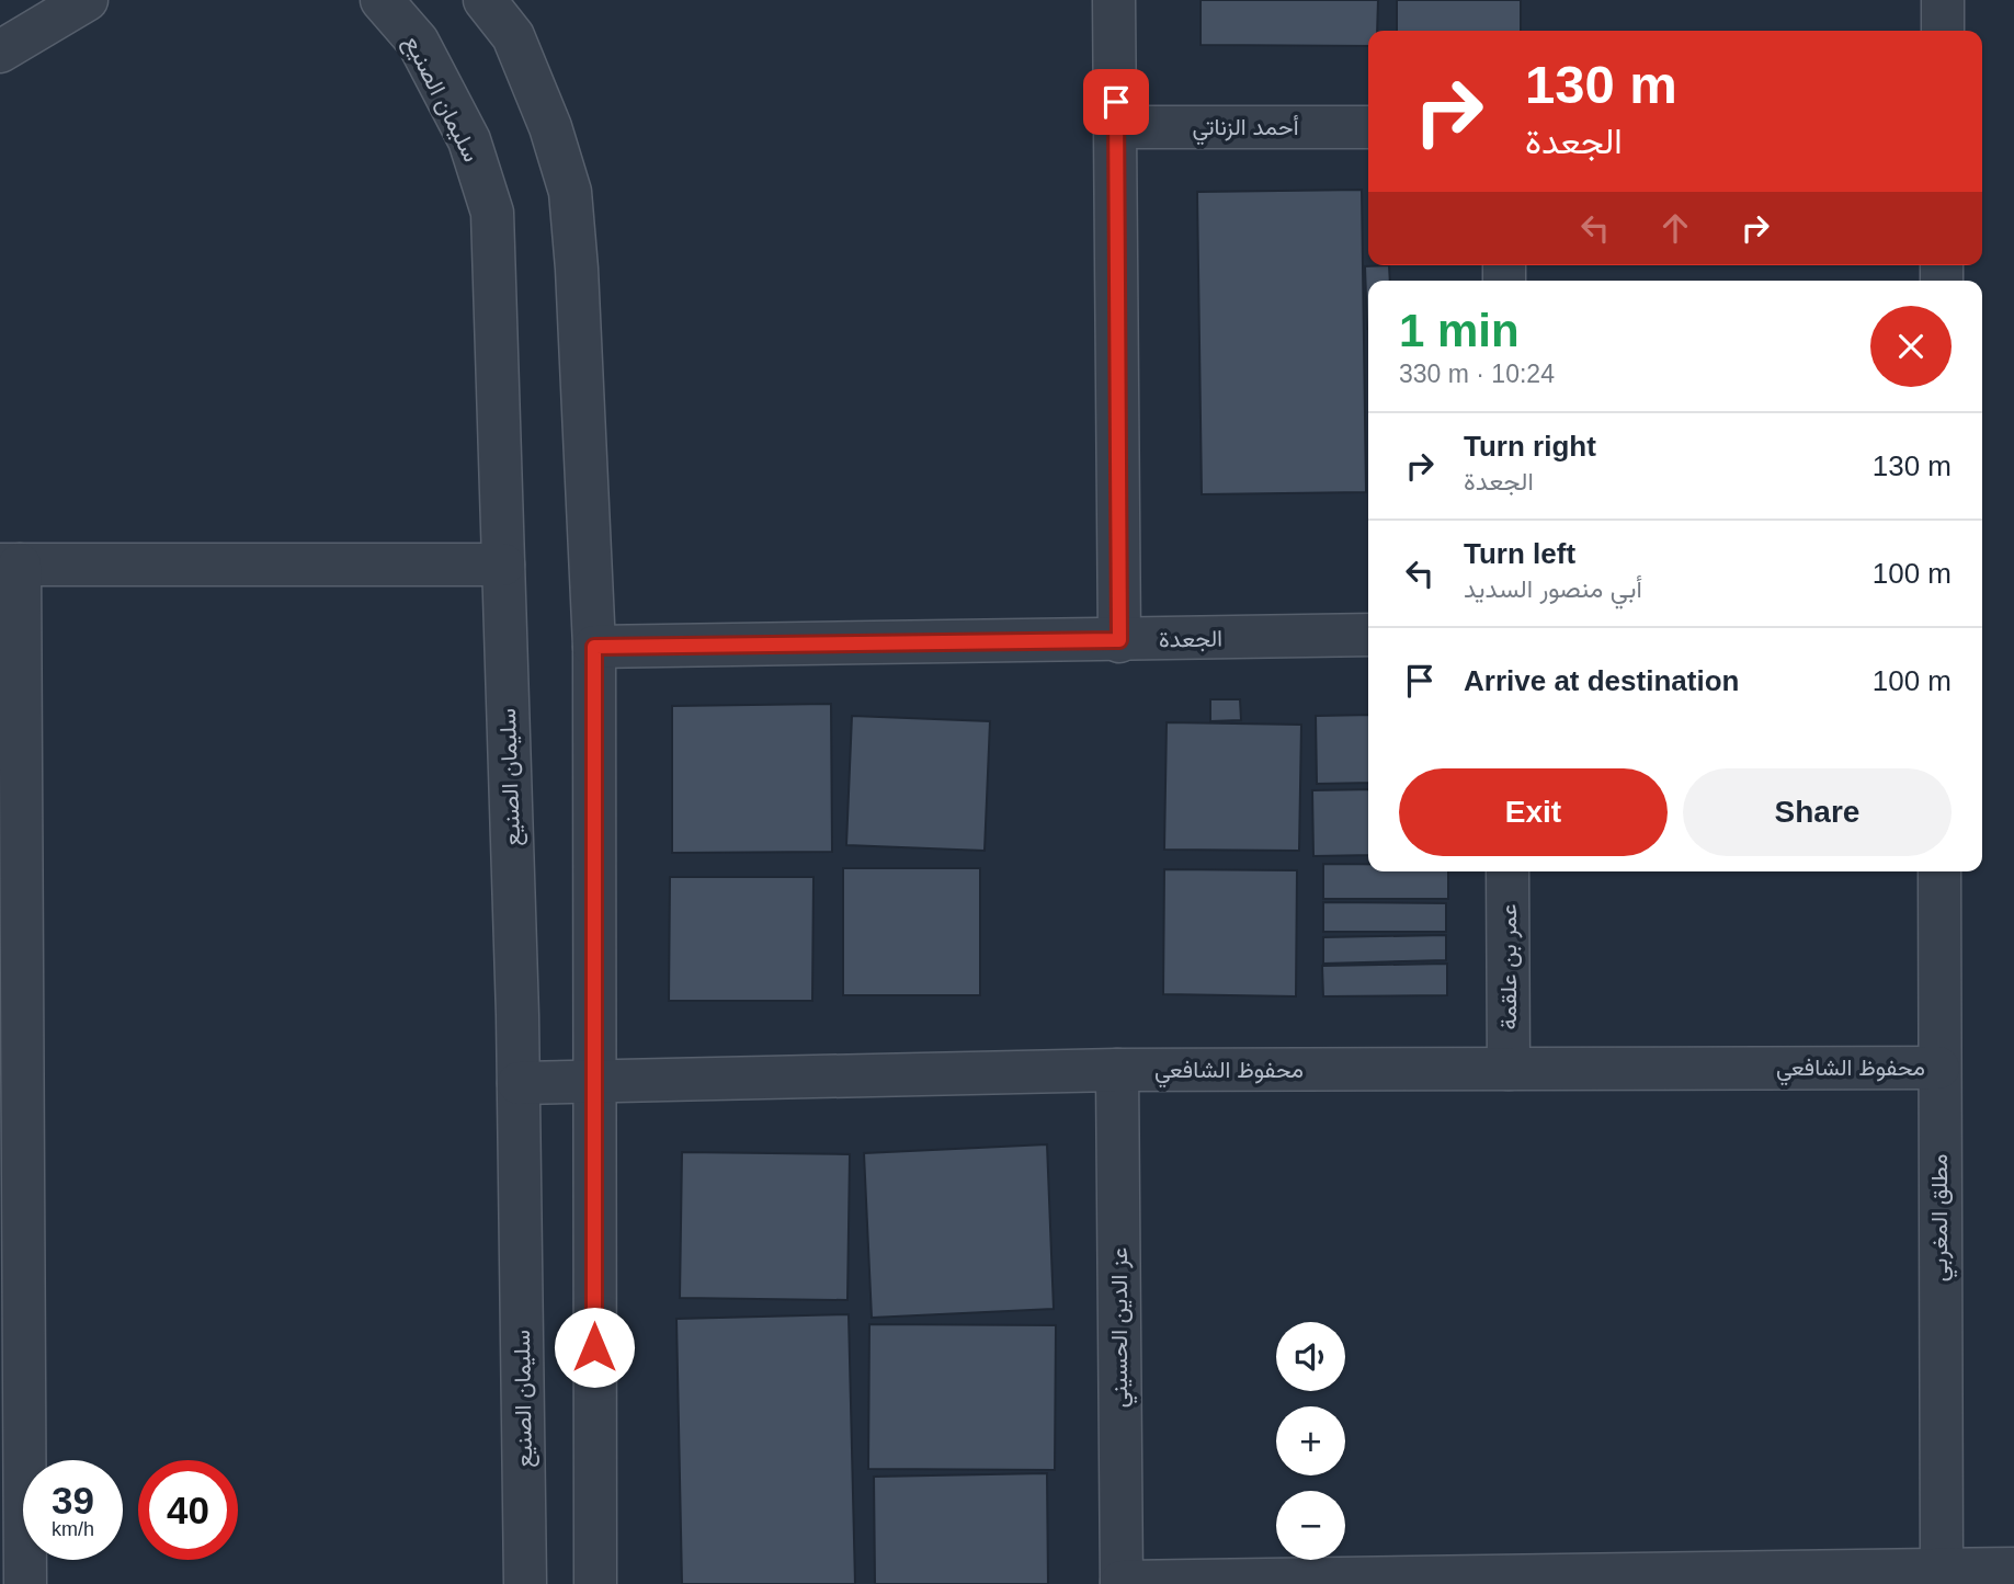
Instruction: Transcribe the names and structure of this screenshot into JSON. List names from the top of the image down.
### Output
{
  "streets": {
    "street": [
      "سليمان الصنيع",
      "أحمد الزناتي",
      "الجعدة",
      "عمر بن علقمة",
      "محفوظ الشافعي",
      "مطلق المغربي",
      "عز الدين الحسيني"
    ]
  },
  "crossings": [
    ["سليمان الصنيع", "محفوظ الشافعي"],
    ["عمر بن علقمة", "محفوظ الشافعي"],
    ["محفوظ الشافعي", "مطلق المغربي"],
    ["محفوظ الشافعي", "عز الدين الحسيني"]
  ],
  "page": {
    "turn": ["130 m", "الجعدة"],
    "heading": ["1 min", "330 m · 10:24"],
    "list": [
      {
        "name": "Turn right",
        "note": "الجعدة",
        "value": "130 m"
      },
      {
        "name": "Turn left",
        "note": "أبي منصور السديد",
        "value": "100 m"
      },
      {
        "name": "Arrive at destination",
        "value": "100 m"
      }
    ],
    "buttons": ["Exit", "Share"],
    "map_buttons": ["+", "−"],
    "speed": "39 km/h",
    "limit": "40"
  }
}
